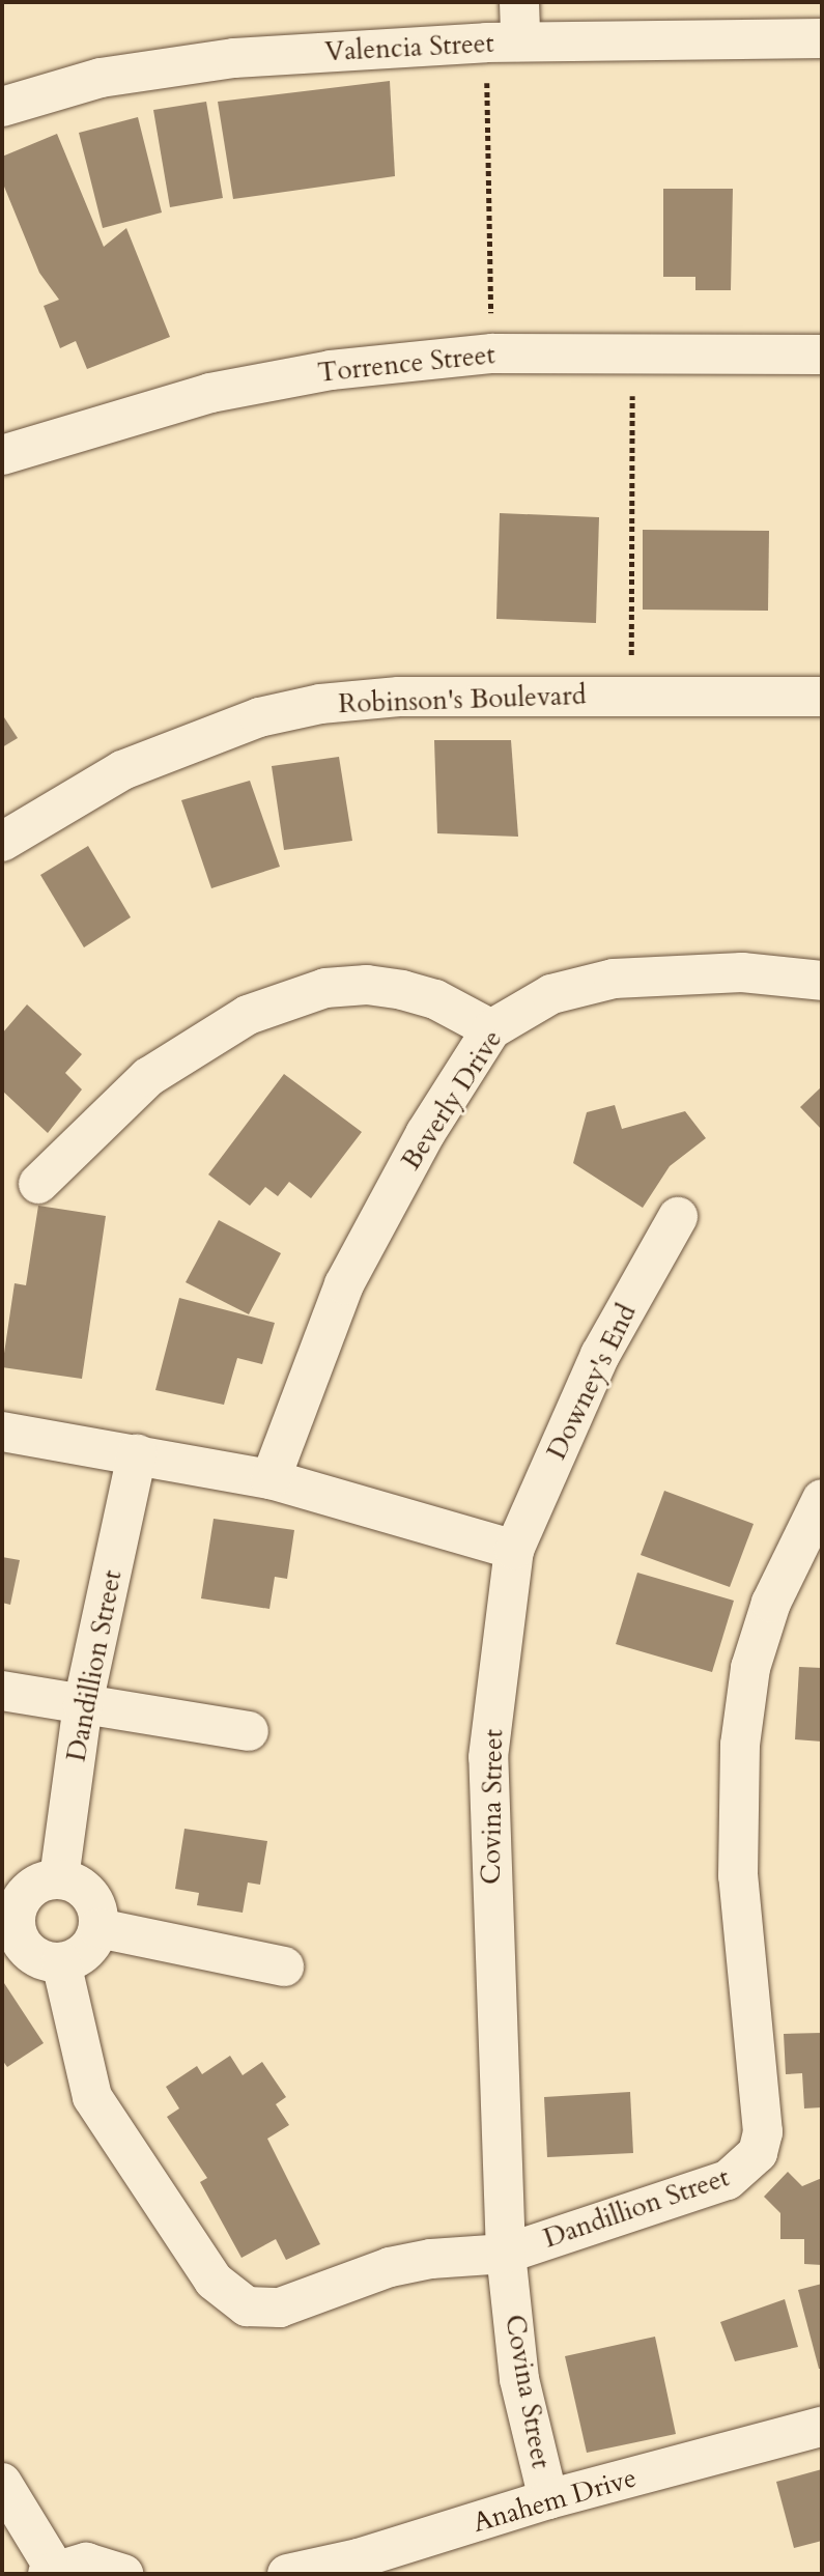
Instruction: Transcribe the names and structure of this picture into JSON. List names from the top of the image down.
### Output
{
  "streets": {
    "street": [
      "Valencia Street",
      "Torrence Street",
      "Robinson's Boulevard",
      "Beverly Drive",
      "Downey's End",
      "Dandillion Street",
      "Covina Street",
      "Anahem Drive"
    ]
  },
  "crossings": [
    ["Downey's End", "Covina Street"],
    ["Dandillion Street", "Covina Street"],
    ["Covina Street", "Anahem Drive"]
  ]
}
